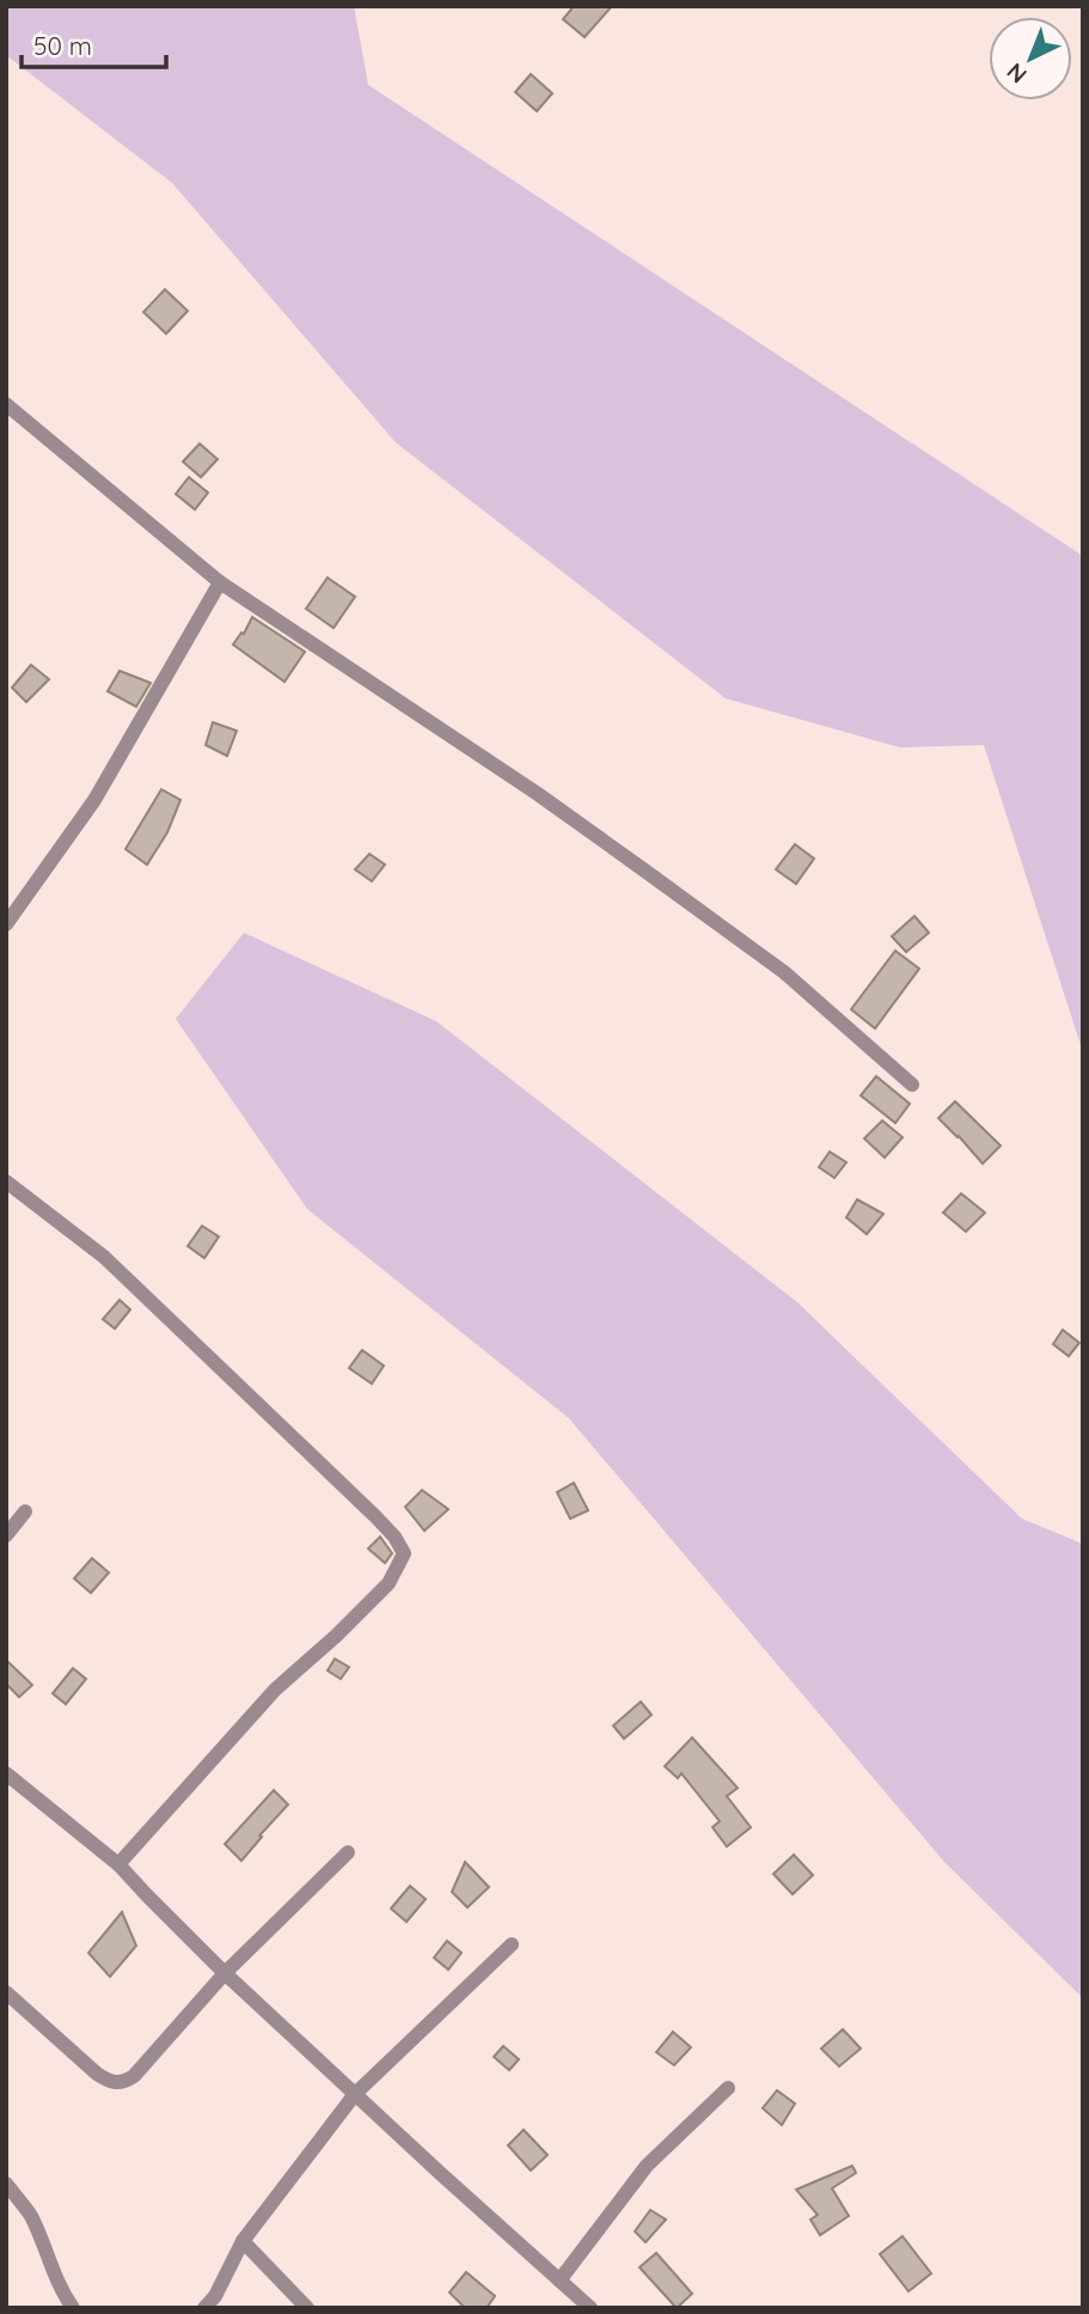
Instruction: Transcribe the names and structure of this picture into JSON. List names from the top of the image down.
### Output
{
  "scale_bar": "50 m",
  "north": "bottom left"
}
